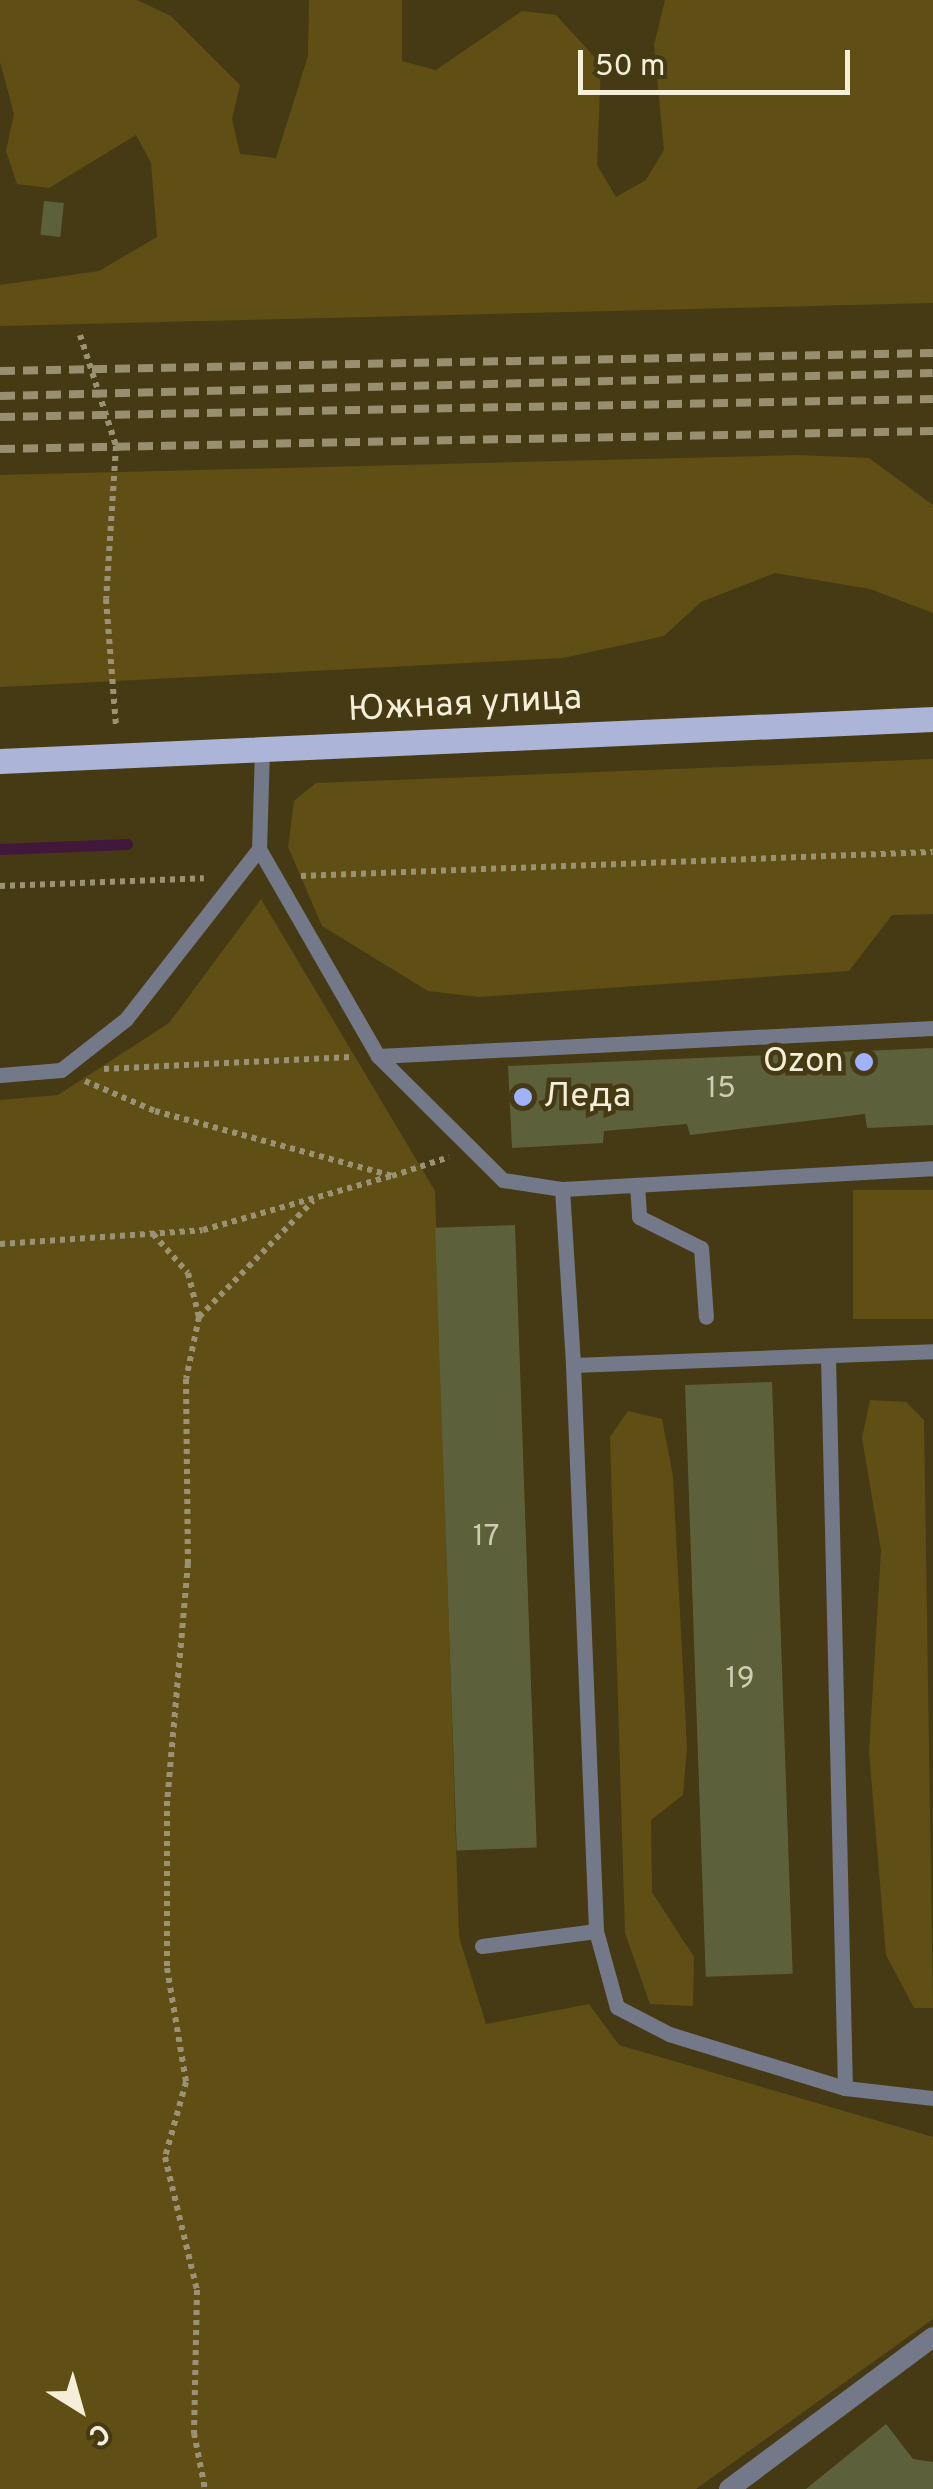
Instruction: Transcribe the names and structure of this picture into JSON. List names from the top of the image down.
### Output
{
  "streets": {
    "main road": ["Южная улица"]
  },
  "places": ["Ozon", "Леда"],
  "house_numbers": ["15", "17", "19"],
  "scale_bar": "50 m",
  "north": "bottom right"
}
